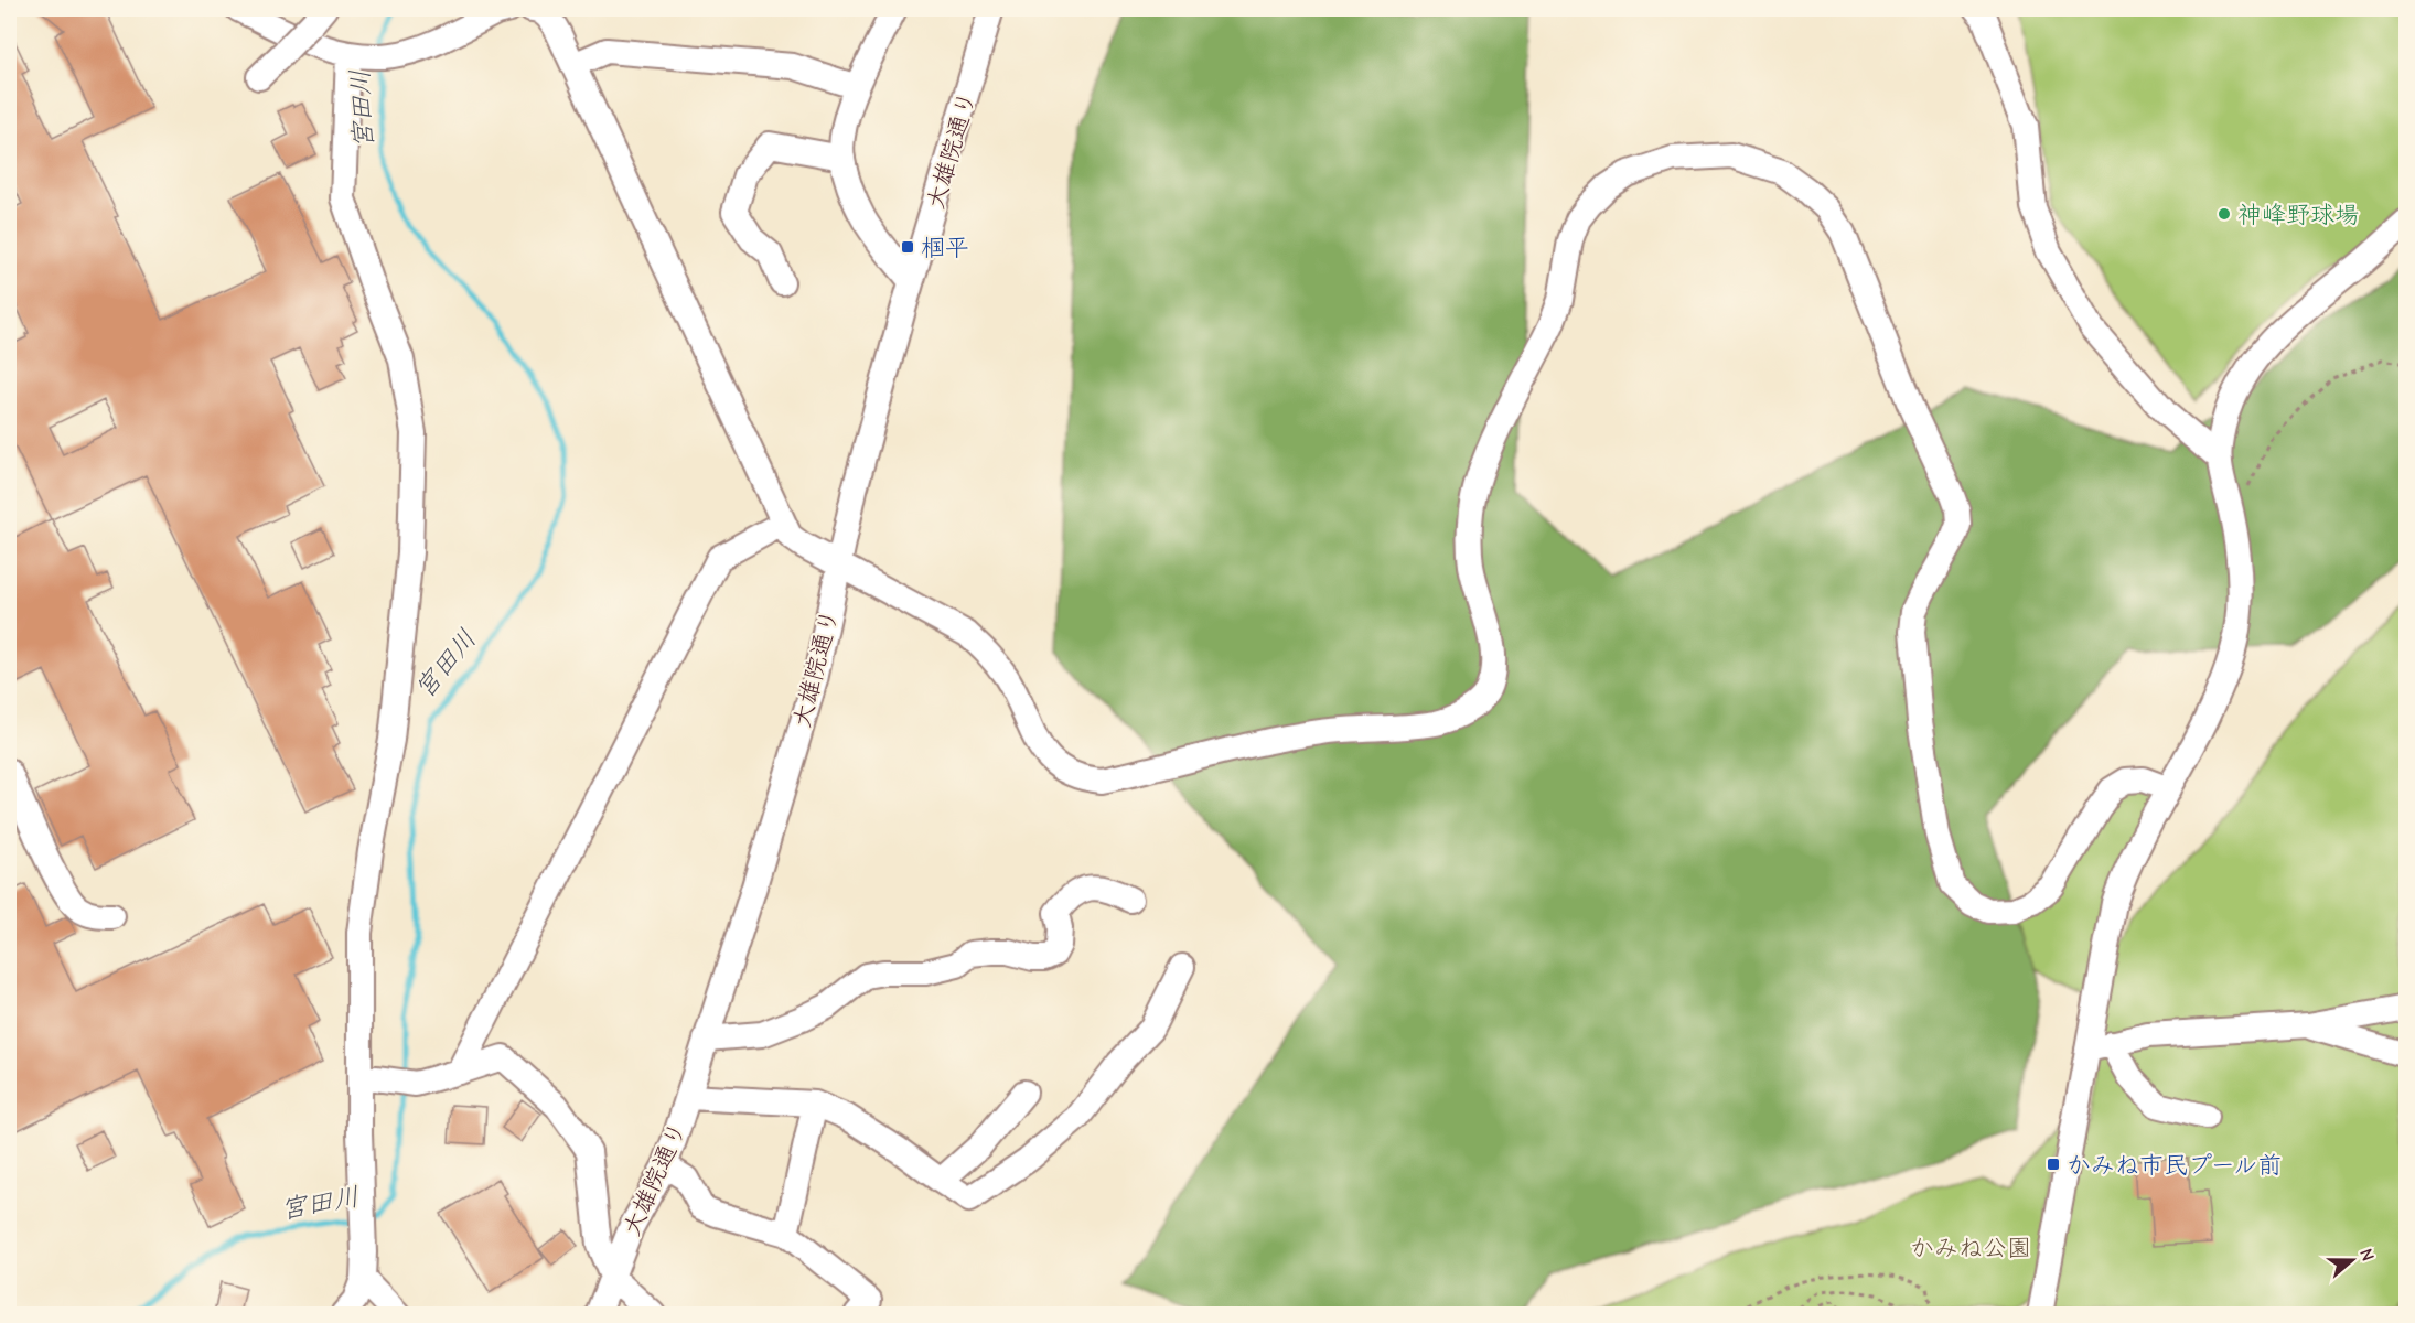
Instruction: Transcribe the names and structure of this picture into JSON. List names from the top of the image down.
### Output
{
  "streets": {
    "street": ["大雄院通り"]
  },
  "water": ["宮田川"],
  "parks": ["かみね公園"],
  "places": {
    "other": ["神峰野球場"],
    "transit": ["椢平", "かみね市民プール前"]
  },
  "north": "right"
}
